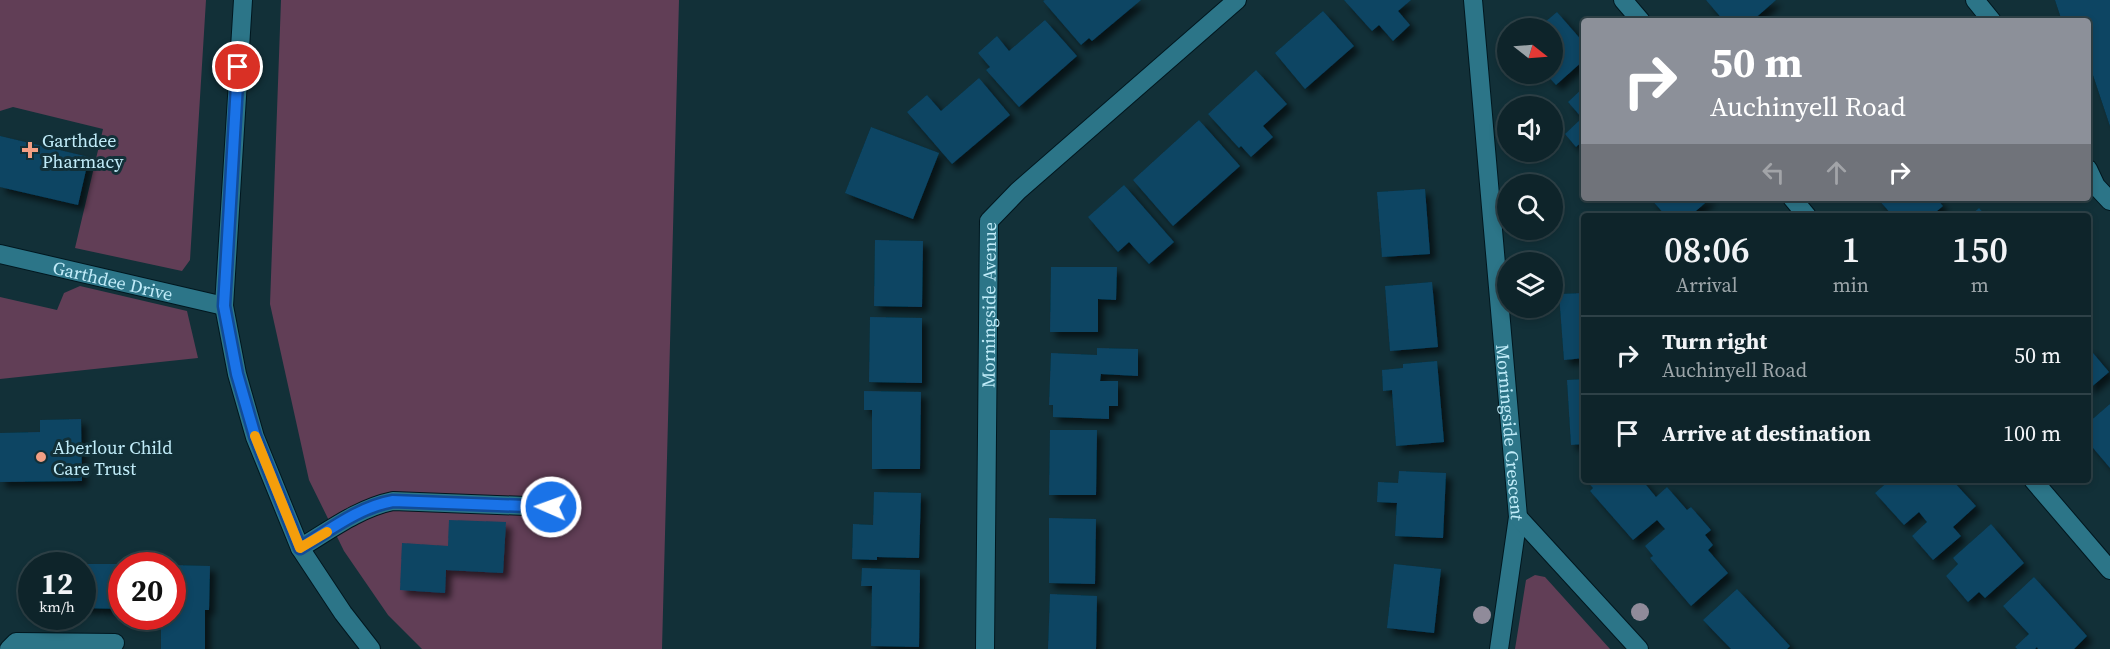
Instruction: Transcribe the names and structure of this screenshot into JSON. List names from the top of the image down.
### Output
{
  "streets": {
    "street": ["Garthdee Drive", "Morningside Avenue", "Morningside Crescent"]
  },
  "places": {
    "health": ["Garthdee Pharmacy"],
    "other": ["Aberlour Child Care Trust"]
  },
  "north": "right",
  "page": {
    "turn": ["50 m", "Auchinyell Road"],
    "eta": [
      "08:06",
      "Arrival",
      "1",
      "min",
      "150",
      "m"
    ],
    "list": [
      {
        "name": "Turn right",
        "note": "Auchinyell Road",
        "value": "50 m"
      },
      {
        "name": "Arrive at destination",
        "value": "100 m"
      }
    ],
    "speed": "12 km/h",
    "limit": "20"
  }
}
